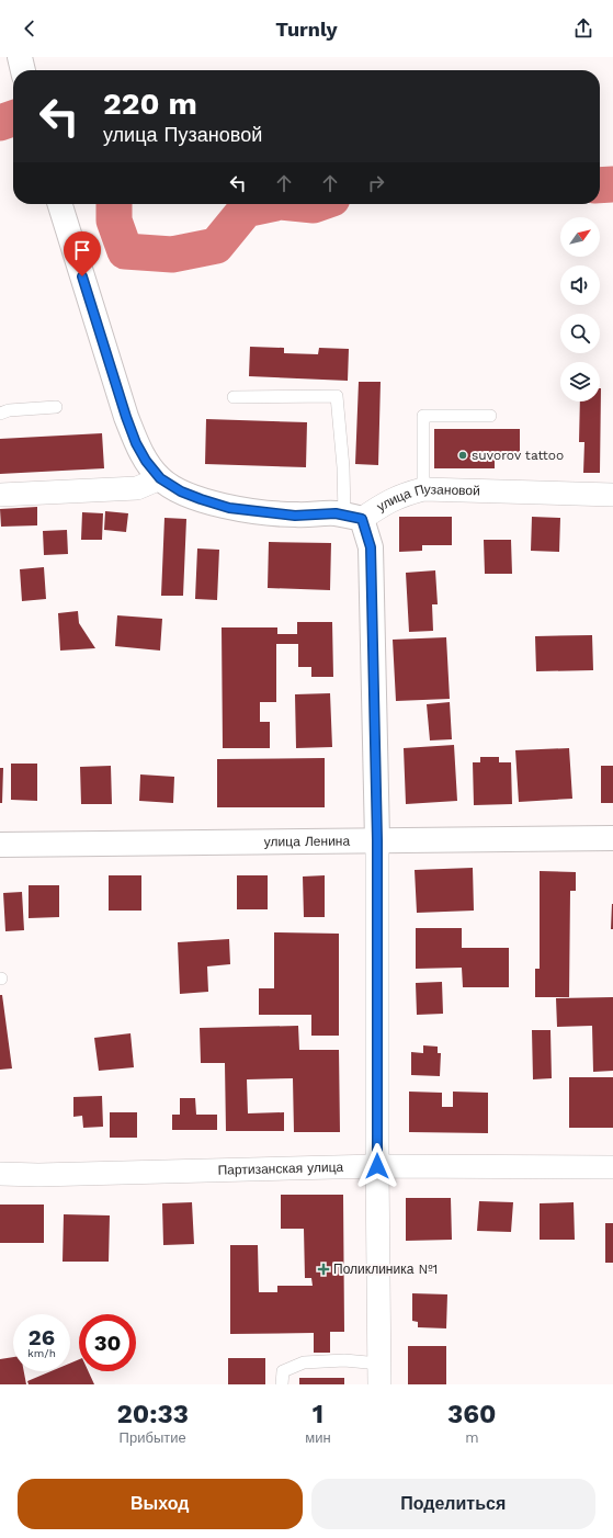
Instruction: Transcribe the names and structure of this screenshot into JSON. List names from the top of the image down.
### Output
{
  "streets": {
    "street": ["улица Пузановой", "улица Ленина", "Партизанская улица"]
  },
  "places": {
    "other": ["suvorov tattoo"],
    "health": ["Поликлиника №1"]
  },
  "north": "top right",
  "page": {
    "header": "Turnly",
    "turn": ["220 m", "улица Пузановой"],
    "speed": "26 km/h",
    "limit": "30",
    "eta": [
      "20:33",
      "Прибытие",
      "1",
      "мин",
      "360",
      "m"
    ],
    "buttons": ["Выход", "Поделиться"]
  }
}
